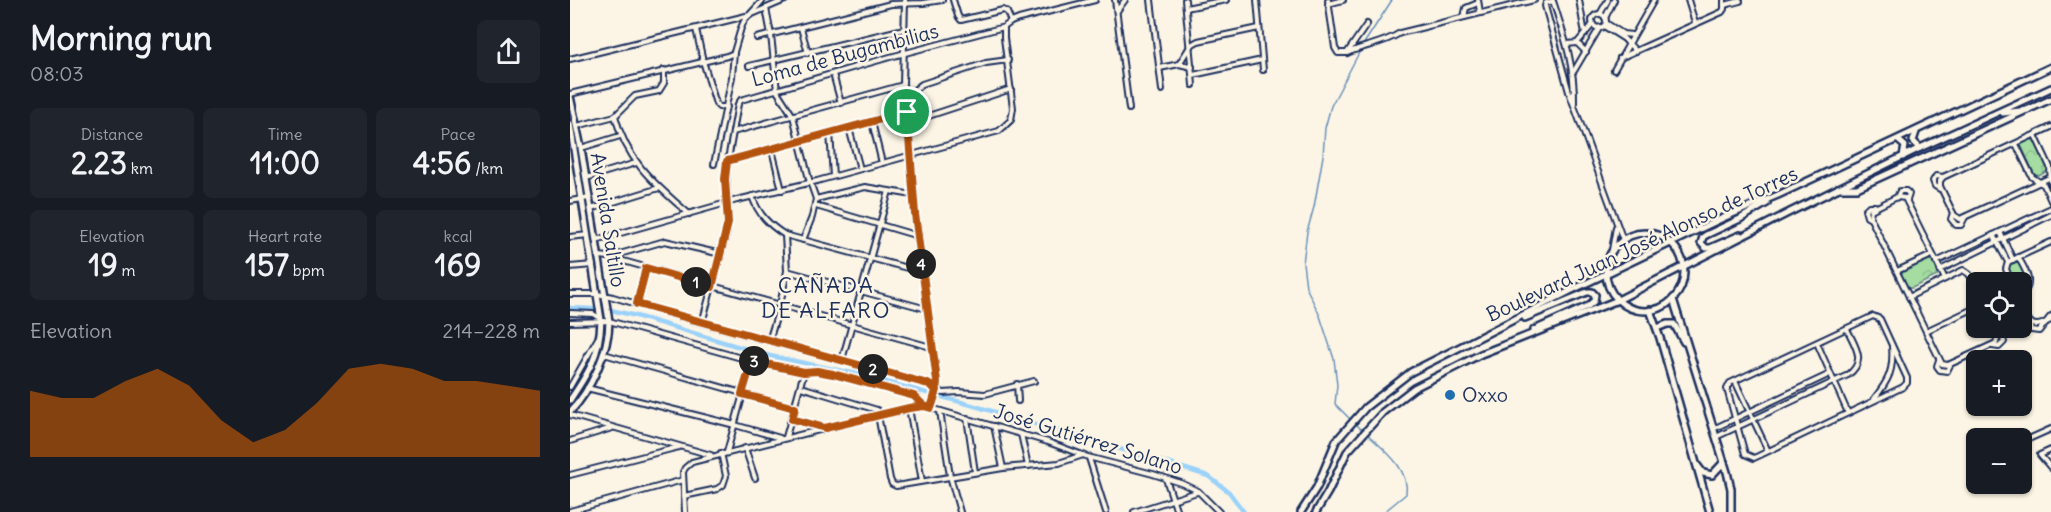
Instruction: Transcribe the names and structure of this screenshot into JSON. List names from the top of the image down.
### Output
{
  "streets": {
    "main road": ["Avenida Saltillo", "Boulevard Juan José Alonso de Torres"],
    "street": ["Loma de Bugambilias", "José Gutiérrez Solano"]
  },
  "districts": ["CAÑADA DE ALFARO"],
  "places": ["Oxxo"],
  "page": {
    "heading": ["Morning run", "08:03"],
    "stats": [
      ["Distance", "2.23 km"],
      ["Time", "11:00"],
      ["Pace", "4:56 /km"],
      ["Elevation", "19 m"],
      ["Heart rate", "157 bpm"],
      ["kcal", "169"]
    ],
    "pins": [
      "4",
      "1",
      "3",
      "2"
    ],
    "map_buttons": ["+", "−"],
    "chart": ["Elevation", "214–228 m"]
  }
}
